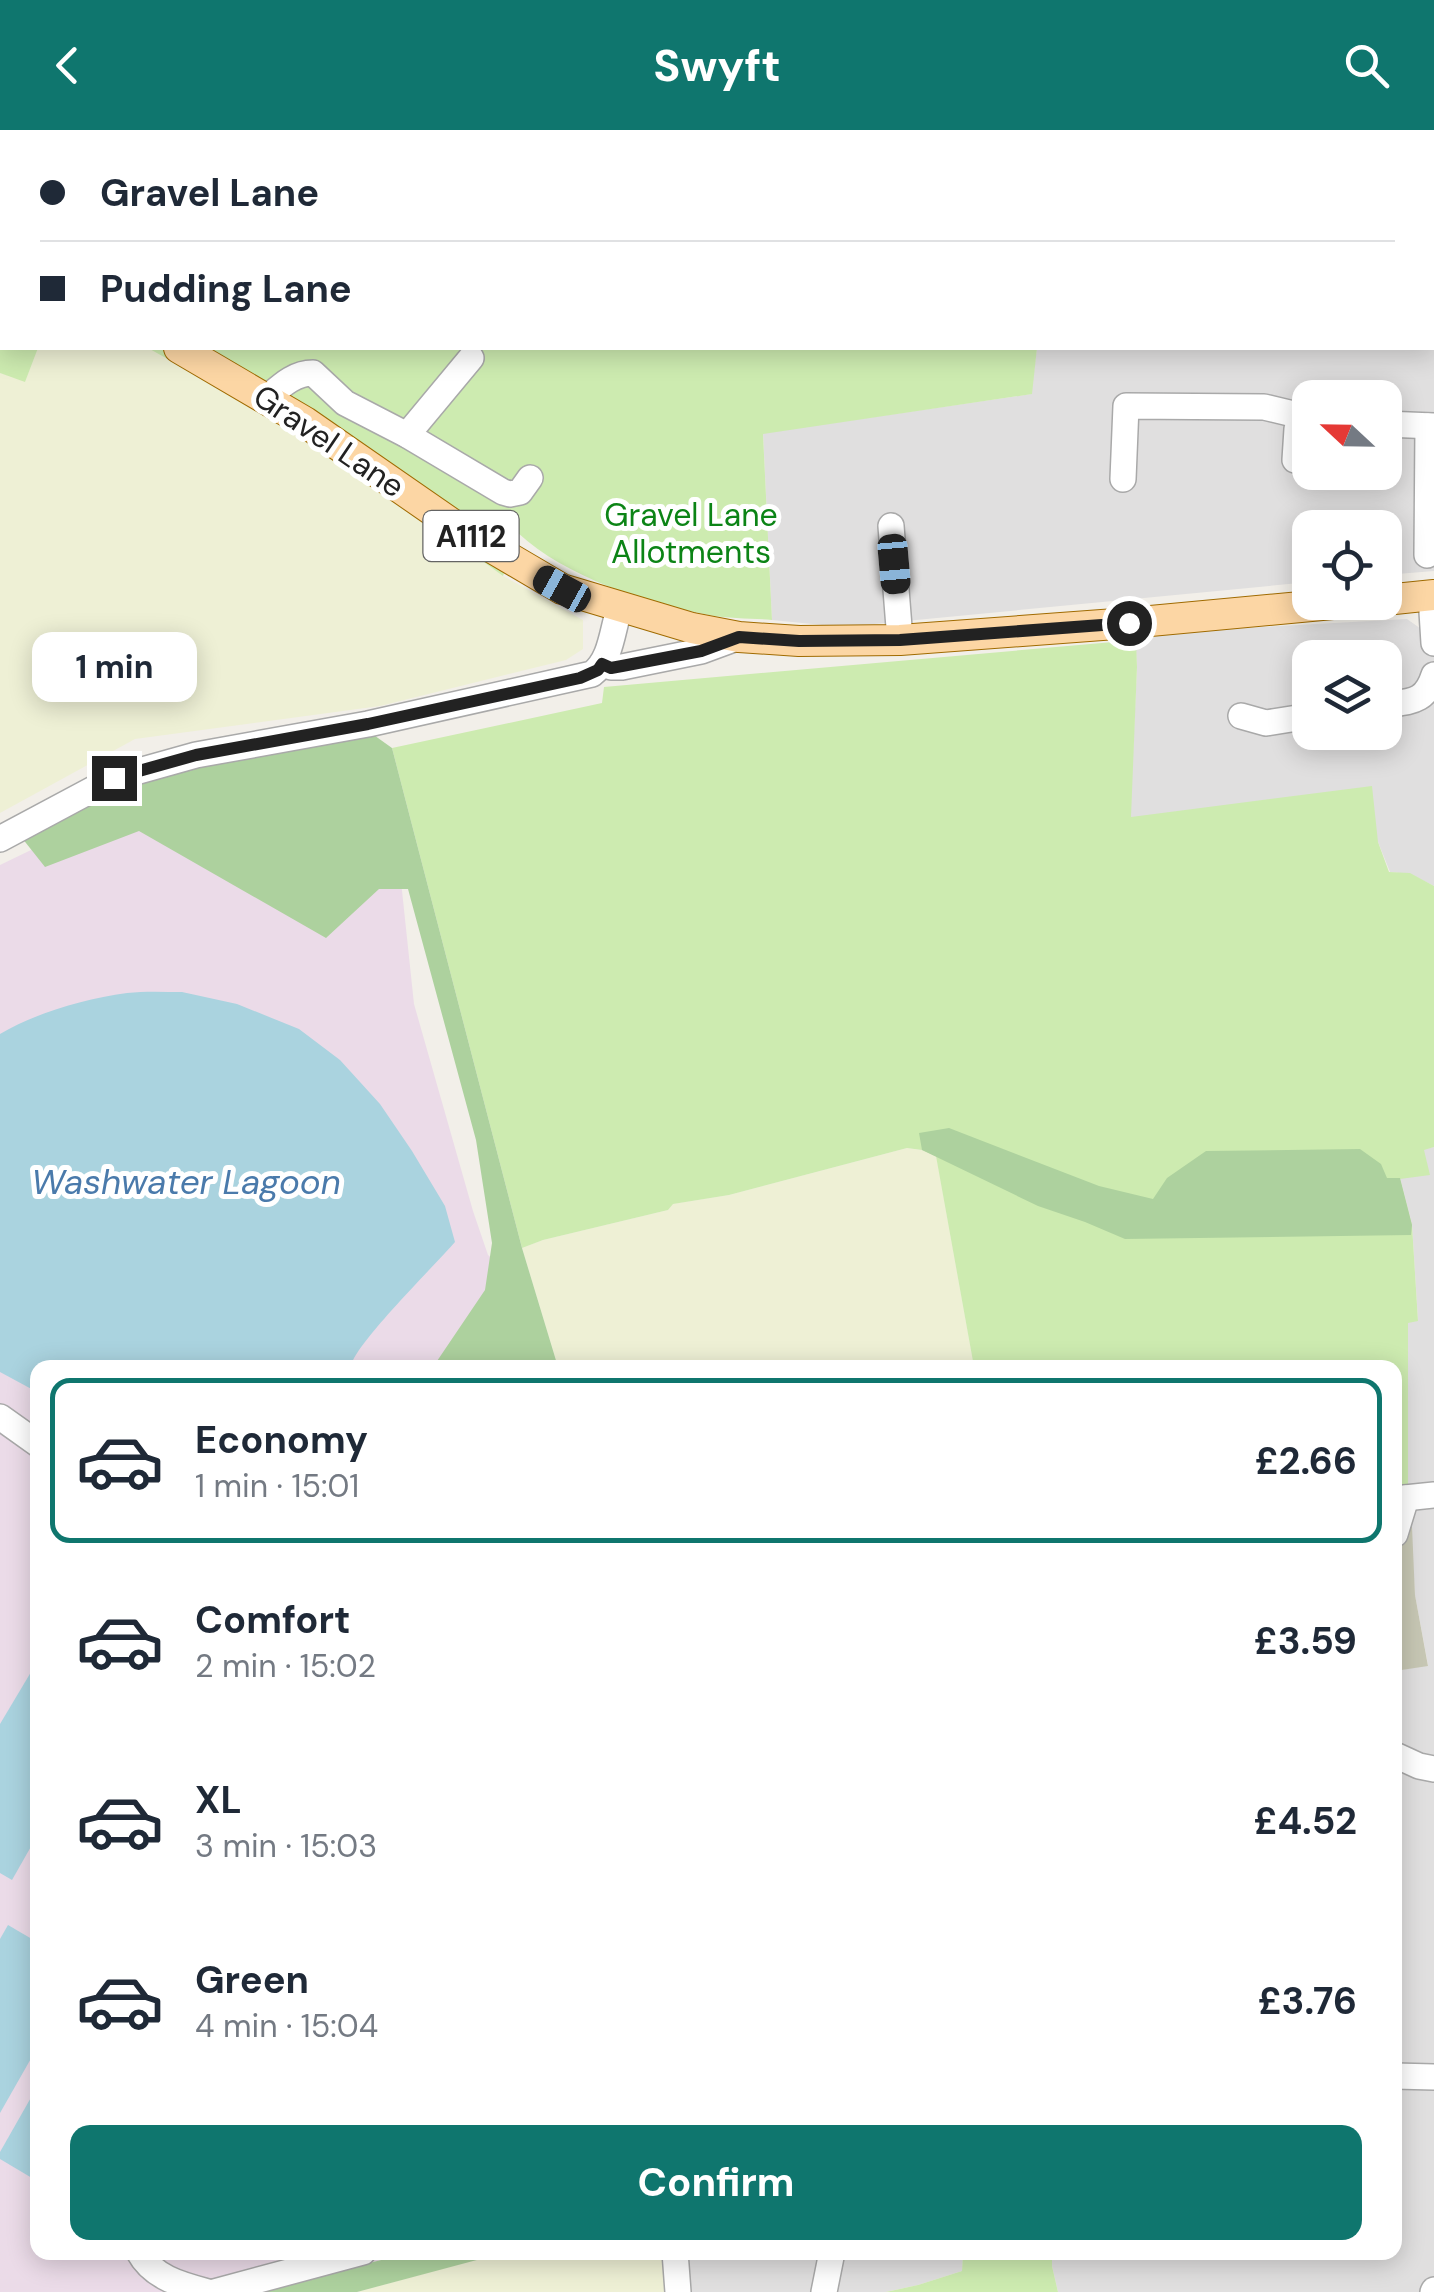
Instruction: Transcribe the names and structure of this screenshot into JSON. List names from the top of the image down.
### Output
{
  "streets": {
    "main road": ["Gravel Lane", "A1112"]
  },
  "water": ["Washwater Lagoon"],
  "parks": ["Gravel Lane Allotments"],
  "north": "left",
  "page": {
    "header": "Swyft",
    "banner": ["Gravel Lane", "Pudding Lane"],
    "bubble": "1 min",
    "list": [
      {
        "name": "Economy",
        "note": "1 min · 15:01",
        "value": "£2.66"
      },
      {
        "name": "Comfort",
        "note": "2 min · 15:02",
        "value": "£3.59"
      },
      {
        "name": "XL",
        "note": "3 min · 15:03",
        "value": "£4.52"
      },
      {
        "name": "Green",
        "note": "4 min · 15:04",
        "value": "£3.76"
      }
    ],
    "buttons": "Confirm"
  }
}
